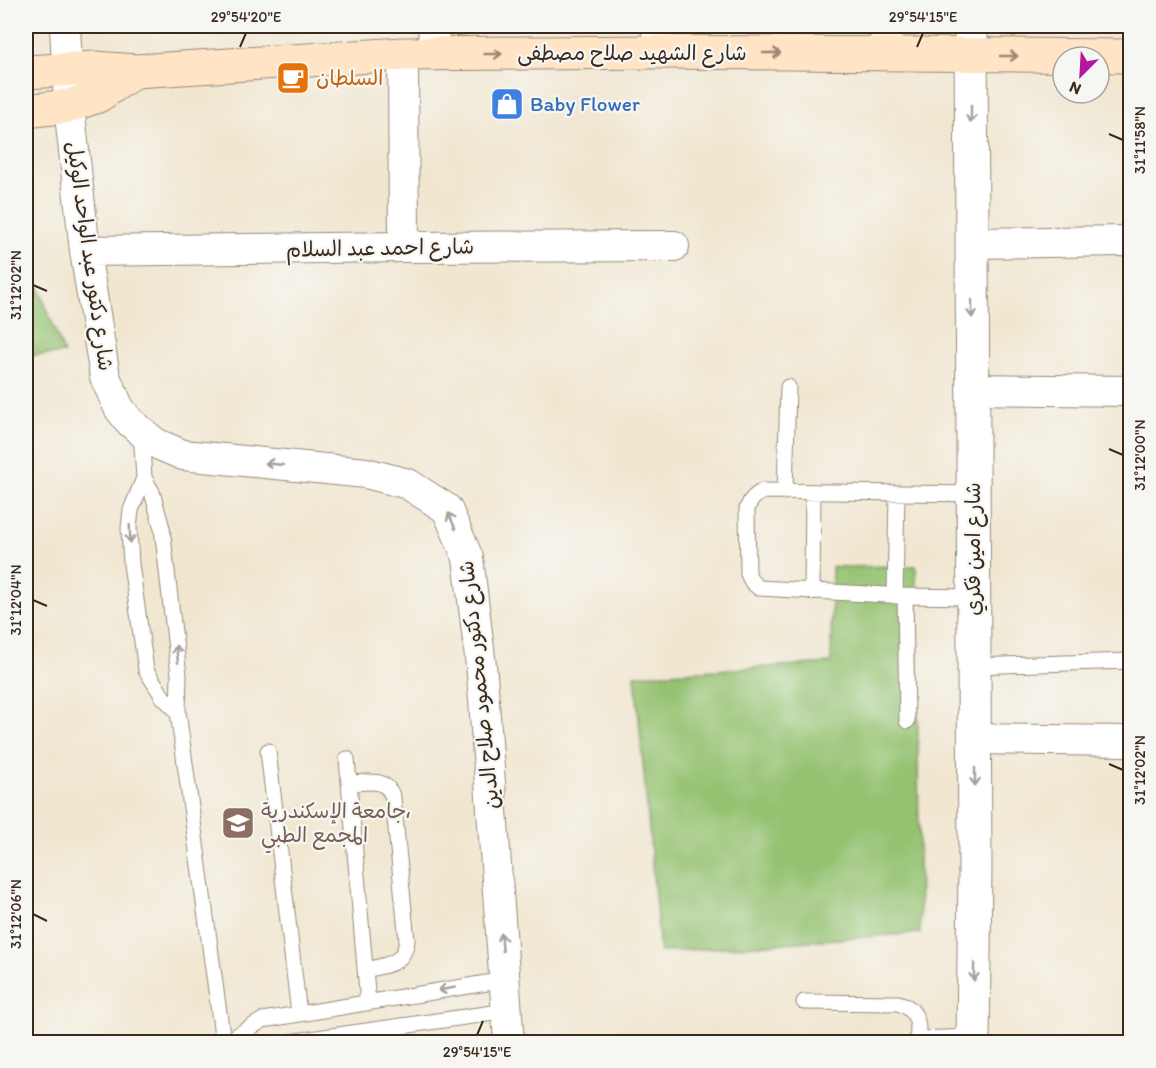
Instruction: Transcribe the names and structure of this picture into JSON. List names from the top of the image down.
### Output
{
  "streets": {
    "main road": ["شارع الشهيد صلاح مصطفى"],
    "street": [
      "شارع احمد عبد السلام",
      "شارع دكتور عبد الواحد الوكيل",
      "شارع امين فكري",
      "شارع دكتور محمود صلاح الدين"
    ]
  },
  "crossings": [
    ["شارع الشهيد صلاح مصطفى", "شارع دكتور عبد الواحد الوكيل"],
    ["شارع الشهيد صلاح مصطفى", "شارع امين فكري"],
    ["شارع احمد عبد السلام", "شارع دكتور عبد الواحد الوكيل"],
    ["شارع دكتور عبد الواحد الوكيل", "شارع دكتور محمود صلاح الدين"]
  ],
  "one_way": ["شارع الشهيد صلاح مصطفى", "شارع امين فكري", "شارع دكتور محمود صلاح الدين"],
  "places": {
    "cafe": ["السلطان"],
    "shop": ["Baby Flower"],
    "school or university": ["جامعة الإسكندرية، المجمع الطبي"]
  },
  "north": "bottom left",
  "coordinates": [
    "29°54'20\"E",
    "29°54'15\"E",
    "31°11'58\"N",
    "31°12'02\"N",
    "31°12'00\"N",
    "31°12'04\"N",
    "31°12'06\"N"
  ]
}
